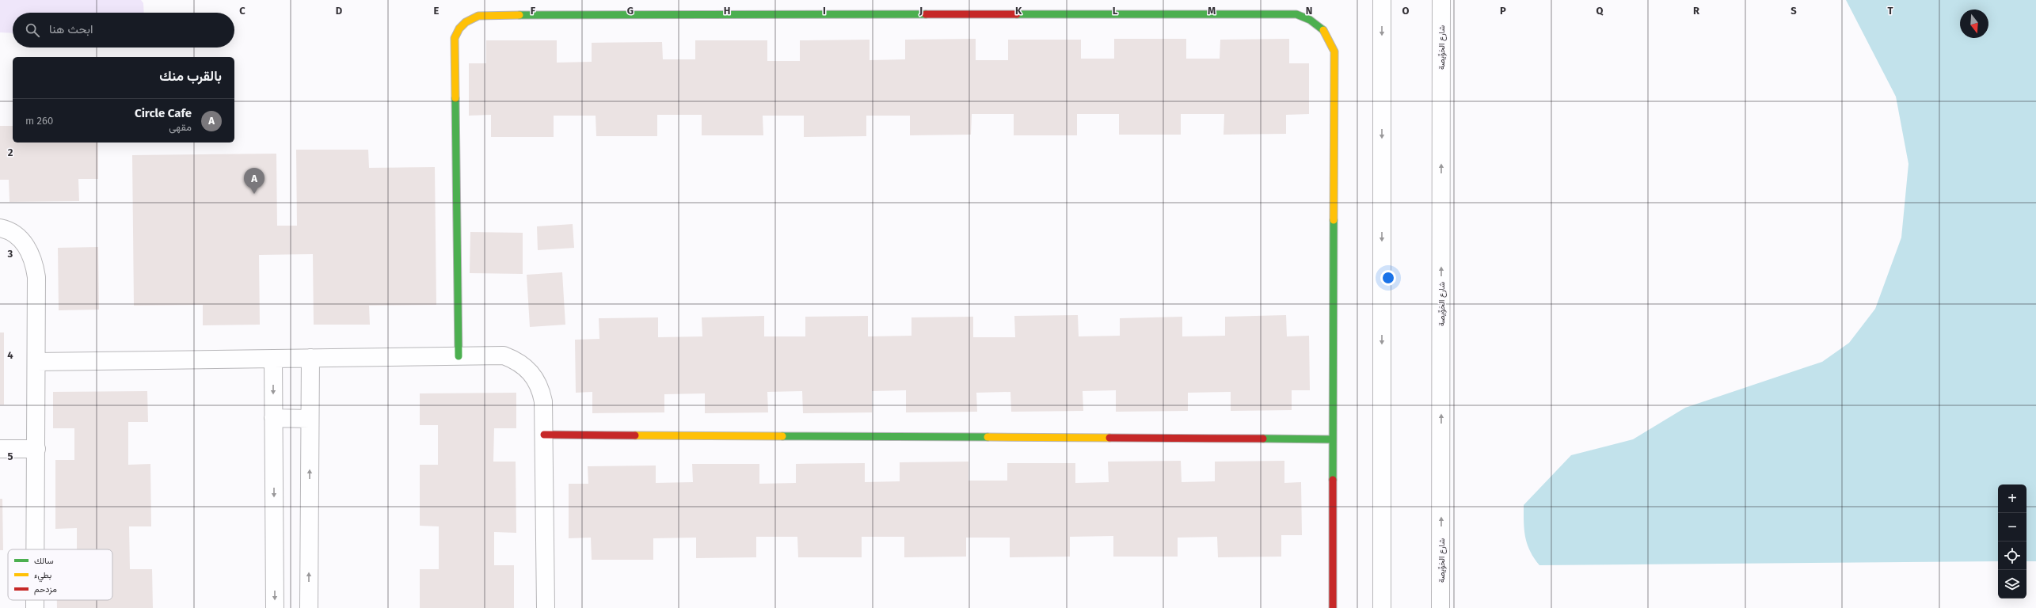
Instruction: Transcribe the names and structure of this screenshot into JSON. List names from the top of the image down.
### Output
{
  "streets": {
    "street": ["شارع الحَوِّيصة"]
  },
  "legend": ["سالك", "بطيء", "مزدحم"],
  "north": "bottom",
  "page": {
    "search": "ابحث هنا",
    "heading": "بالقرب منك",
    "list": [
      {
        "mark": "A",
        "name": "Circle Cafe",
        "note": "مقهى",
        "value": "260 m"
      }
    ],
    "pins": "A",
    "map_buttons": ["+", "−"]
  },
  "grid": {
    "columns": [
      "C",
      "D",
      "E",
      "F",
      "G",
      "H",
      "I",
      "J",
      "K",
      "L",
      "M",
      "N",
      "O",
      "P",
      "Q",
      "R",
      "S",
      "T"
    ],
    "rows": [
      "2",
      "3",
      "4",
      "5"
    ]
  }
}
